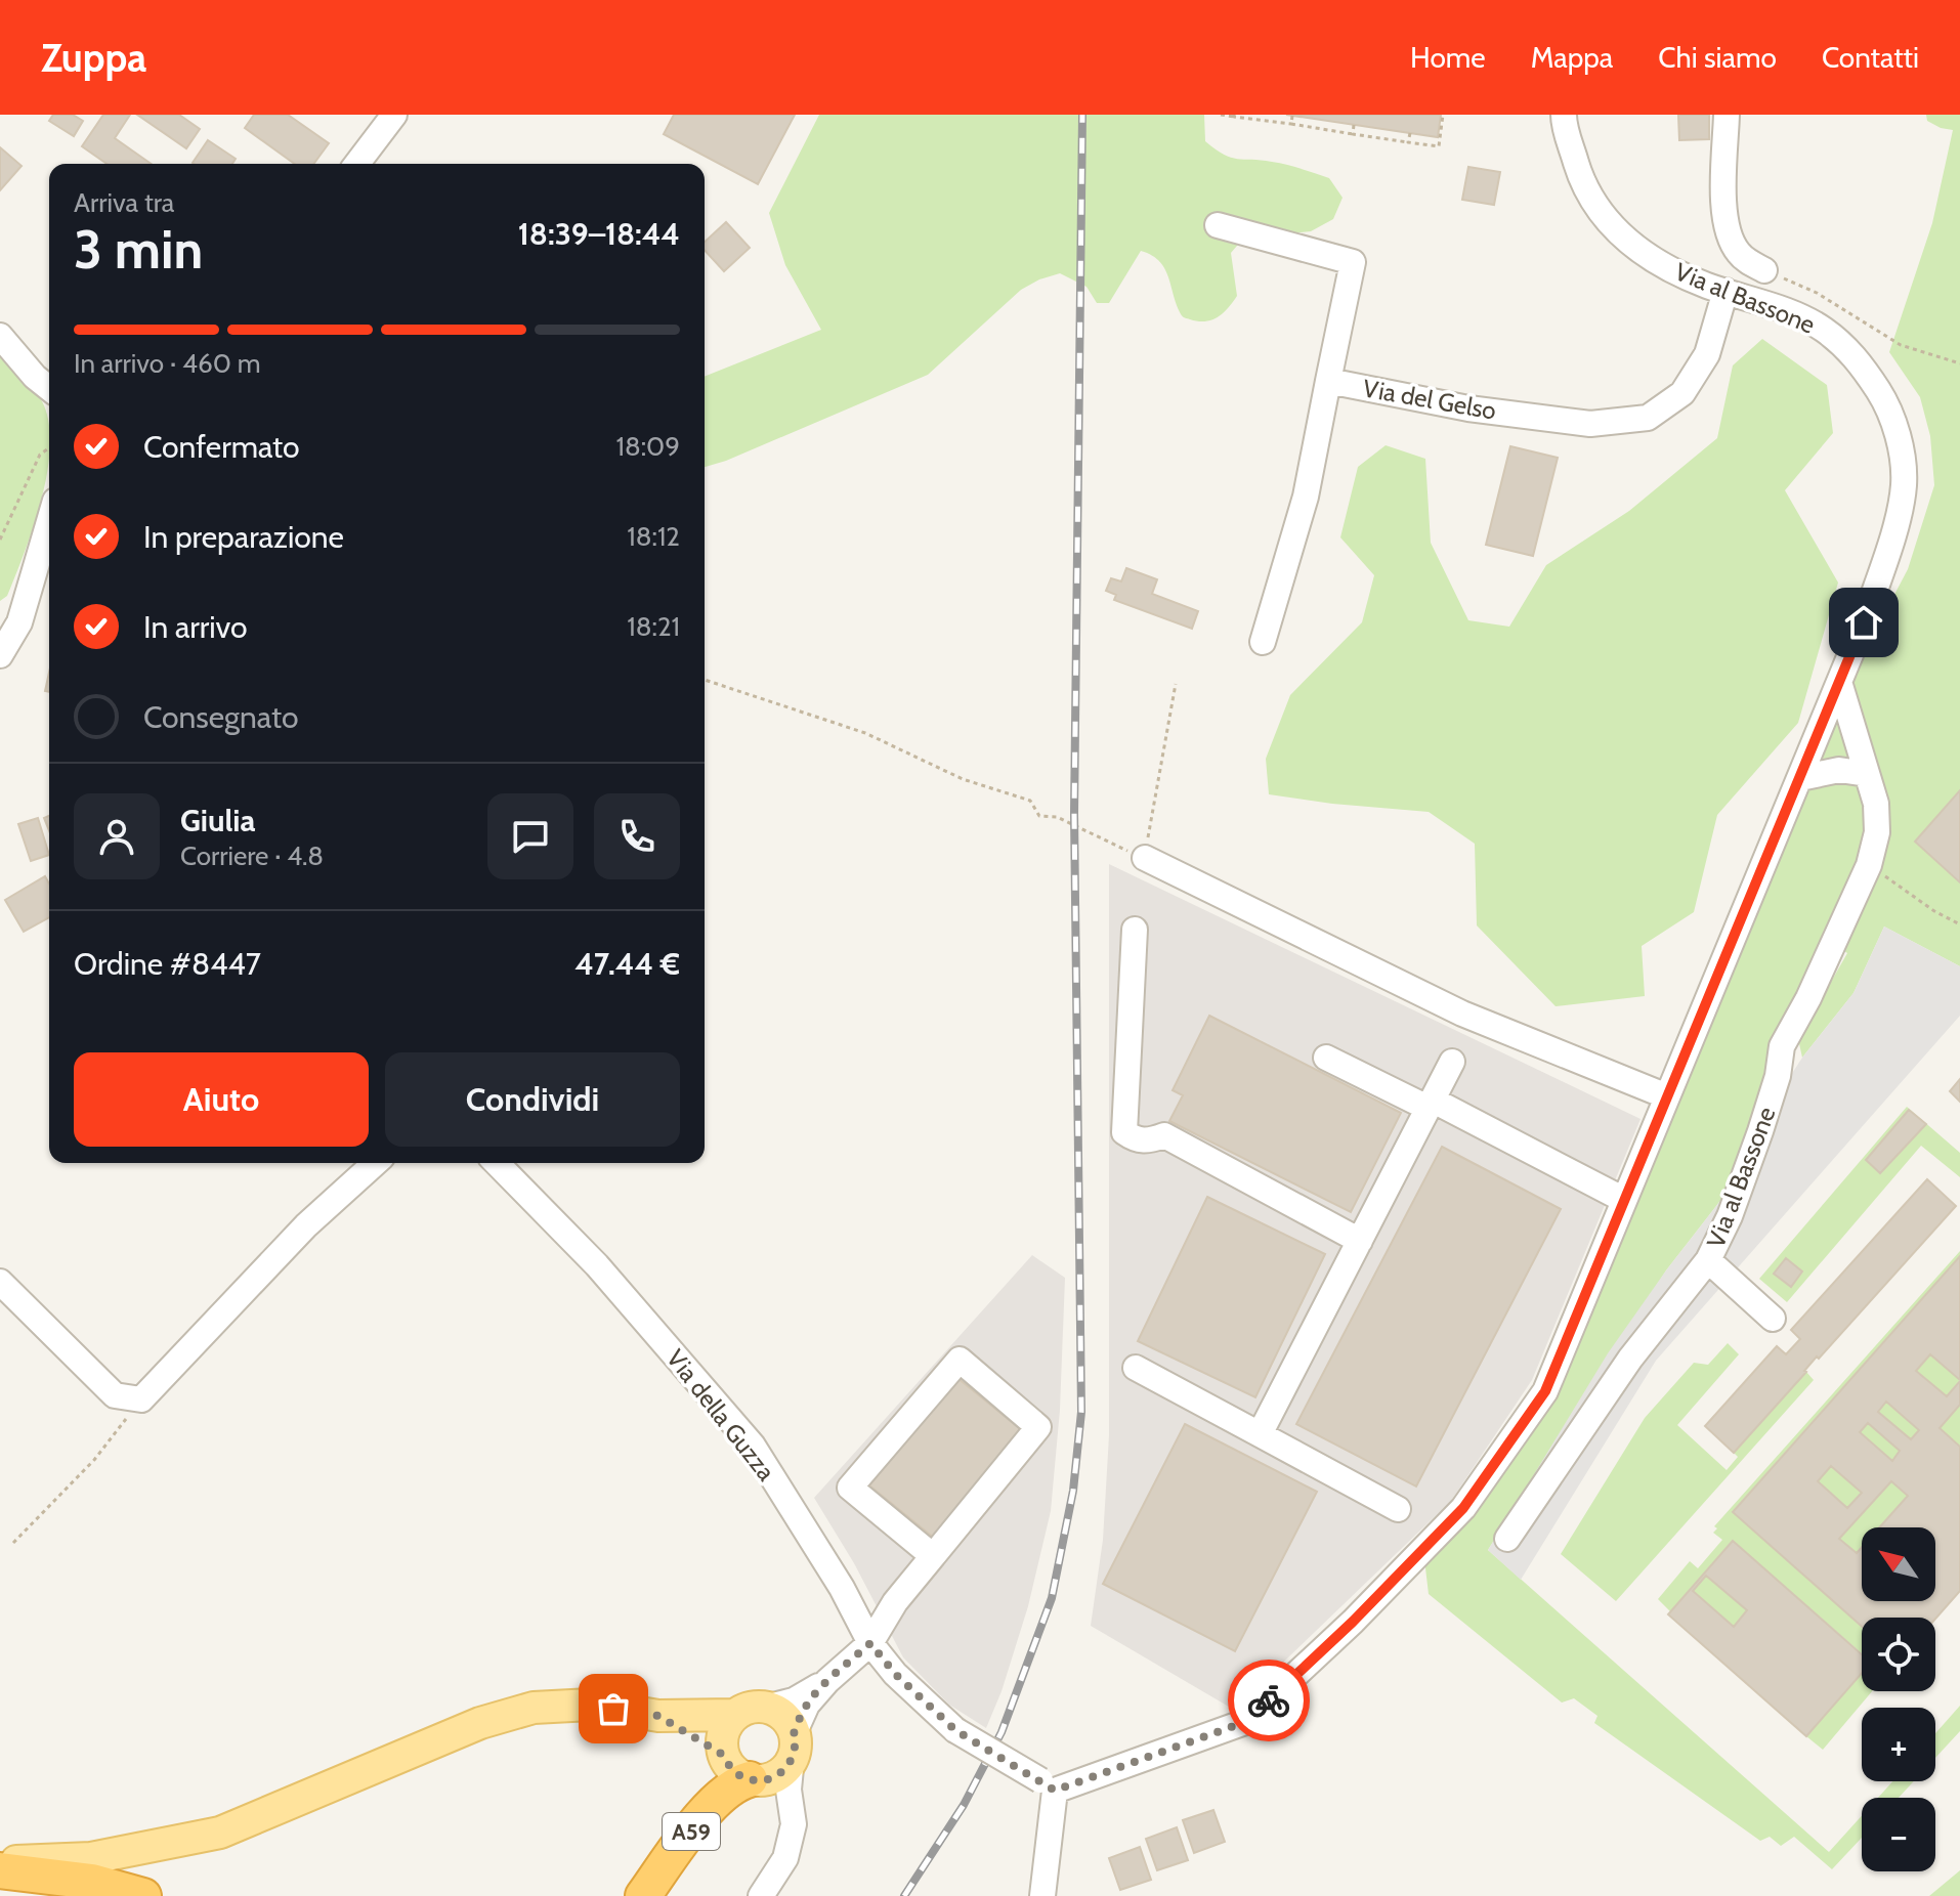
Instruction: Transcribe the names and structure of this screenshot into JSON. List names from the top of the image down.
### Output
{
  "streets": {
    "highway": ["A59"],
    "street": ["Via al Bassone", "Via del Gelso", "Via della Guzza"]
  },
  "crossings": [
    ["Via al Bassone", "Via del Gelso"],
    ["Via al Bassone", "Via della Guzza"]
  ],
  "north": "top left",
  "page": {
    "header": "Zuppa",
    "nav": [
      "Home",
      "Mappa",
      "Chi siamo",
      "Contatti"
    ],
    "heading": ["3 min", "Arriva tra", "18:39–18:44"],
    "panel": [
      "Giulia",
      "Corriere · 4.8",
      "Ordine #8447",
      "47.44 €"
    ],
    "bar": "In arrivo · 460 m",
    "list": [
      ["Confermato", "18:09"],
      ["In preparazione", "18:12"],
      ["In arrivo", "18:21"],
      "Consegnato"
    ],
    "buttons": ["Aiuto", "Condividi"],
    "map_buttons": ["+", "−"]
  }
}
